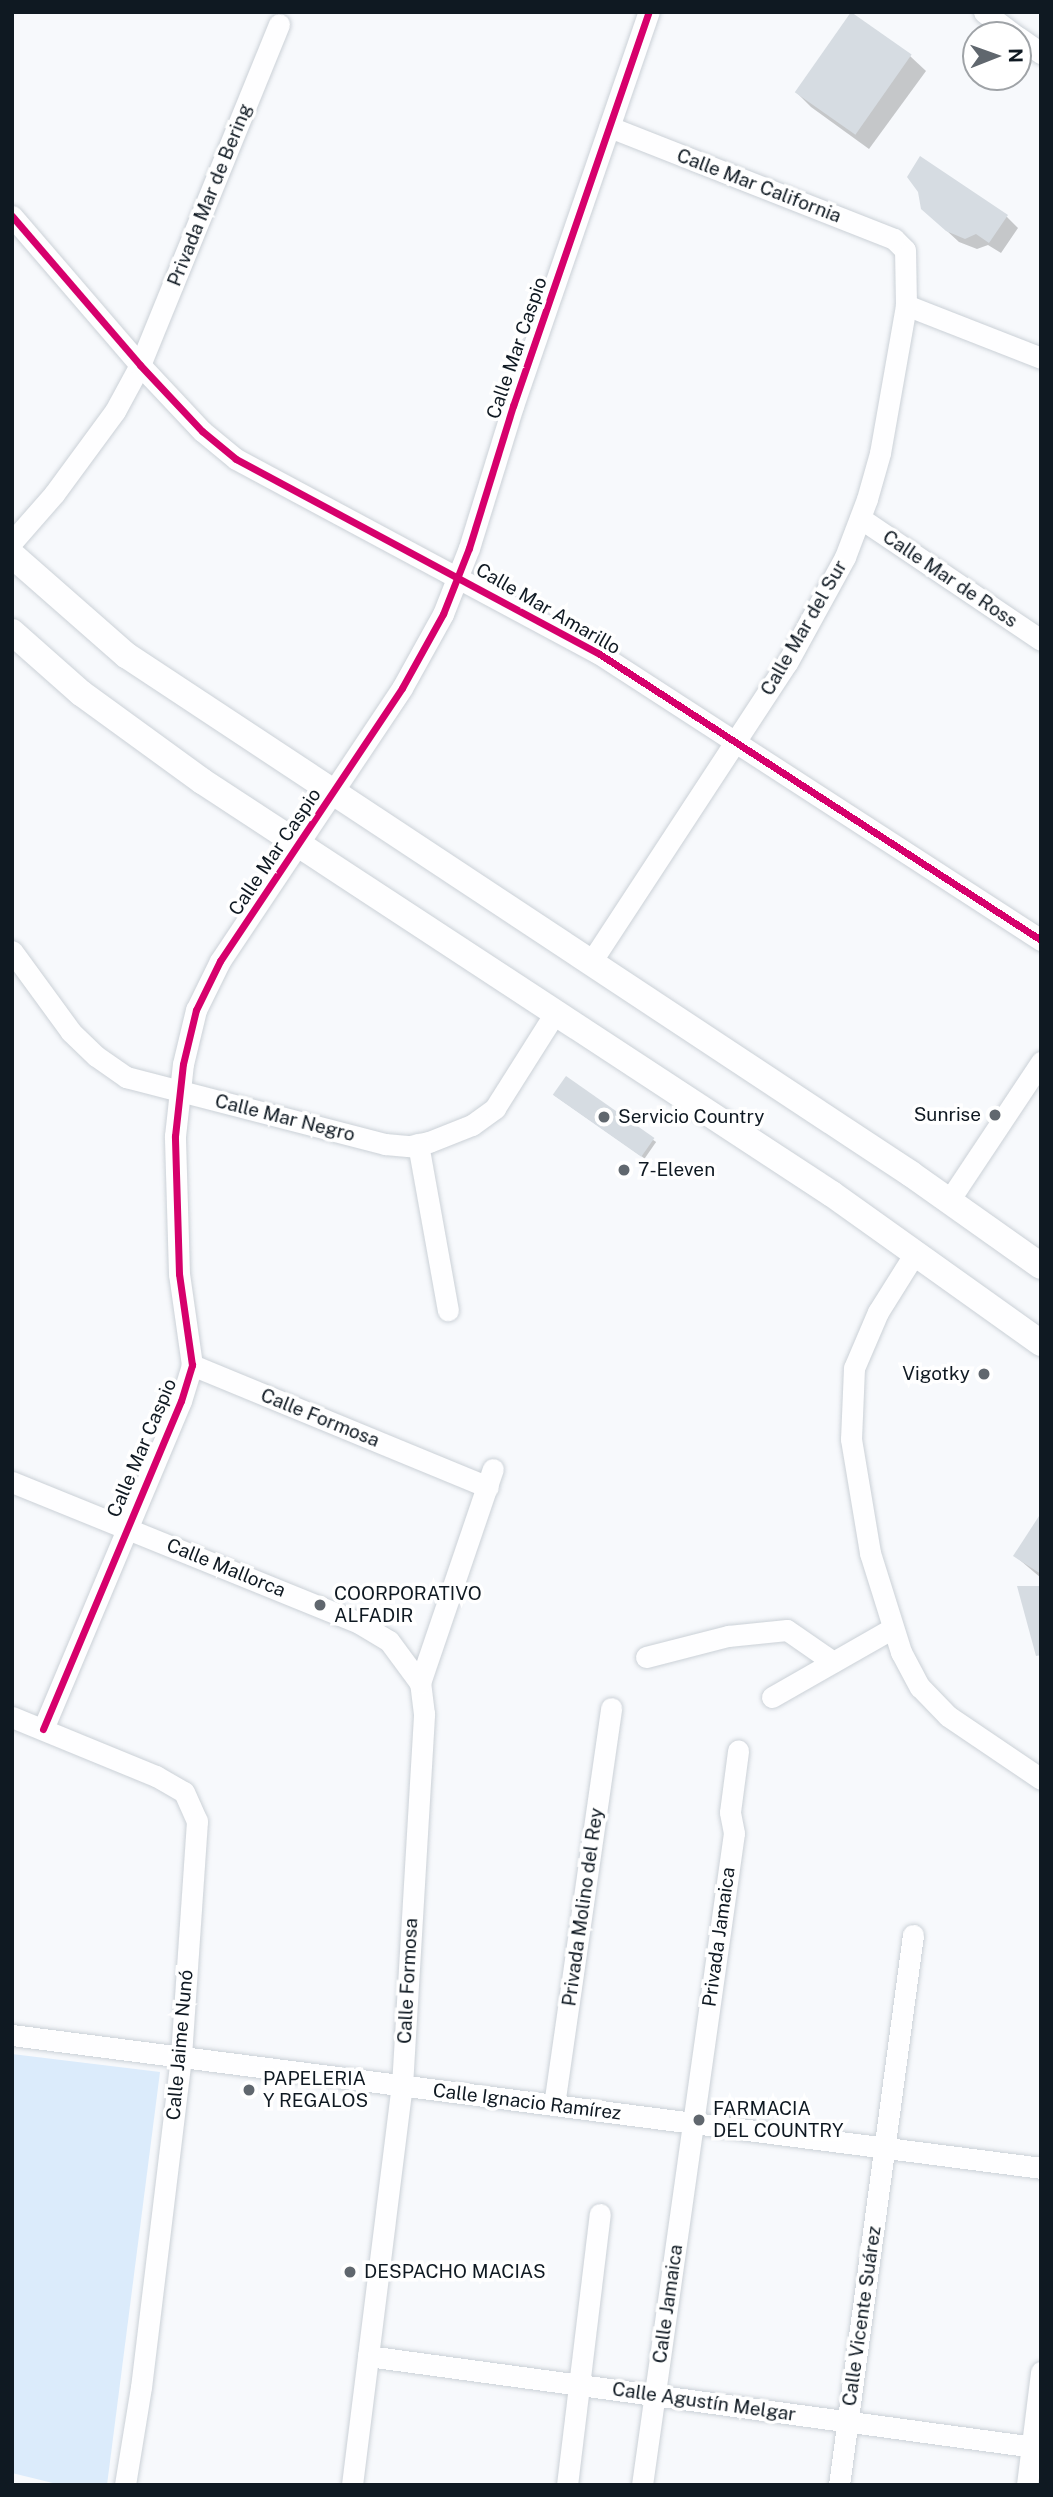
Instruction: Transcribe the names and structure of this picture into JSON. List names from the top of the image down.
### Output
{
  "streets": {
    "street": [
      "Calle Mar California",
      "Privada Mar de Bering",
      "Calle Mar Caspio",
      "Calle Mar de Ross",
      "Calle Mar Amarillo",
      "Calle Mar del Sur",
      "Calle Mar Negro",
      "Calle Formosa",
      "Calle Mallorca",
      "Privada Molino del Rey",
      "Privada Jamaica",
      "Calle Jaime Nunó",
      "Calle Ignacio Ramírez",
      "Calle Jamaica",
      "Calle Vicente Suárez",
      "Calle Agustín Melgar"
    ]
  },
  "crossings": [
    ["Calle Mar California", "Calle Mar Caspio"],
    ["Calle Mar California", "Calle Mar del Sur"],
    ["Privada Mar de Bering", "Calle Mar Amarillo"],
    ["Calle Mar Caspio", "Calle Mar Amarillo"],
    ["Calle Mar Caspio", "Calle Mar Negro"],
    ["Calle Mar Caspio", "Calle Formosa"],
    ["Calle Mar Caspio", "Calle Mallorca"],
    ["Calle Mar Caspio", "Calle Jaime Nunó"],
    ["Calle Mar de Ross", "Calle Mar del Sur"],
    ["Calle Mar Amarillo", "Calle Mar del Sur"],
    ["Calle Formosa", "Calle Mallorca"],
    ["Calle Formosa", "Calle Ignacio Ramírez"],
    ["Calle Formosa", "Calle Agustín Melgar"],
    ["Privada Molino del Rey", "Calle Ignacio Ramírez"],
    ["Privada Jamaica", "Calle Ignacio Ramírez"],
    ["Privada Jamaica", "Calle Jamaica"],
    ["Calle Jaime Nunó", "Calle Ignacio Ramírez"],
    ["Calle Ignacio Ramírez", "Calle Jamaica"],
    ["Calle Ignacio Ramírez", "Calle Vicente Suárez"],
    ["Calle Jamaica", "Calle Agustín Melgar"],
    ["Calle Vicente Suárez", "Calle Agustín Melgar"]
  ],
  "places": [
    "Sunrise",
    "Servicio Country",
    "7-Eleven",
    "Vigotky",
    "COORPORATIVO ALFADIR",
    "PAPELERIA Y REGALOS",
    "FARMACIA DEL COUNTRY",
    "DESPACHO MACIAS"
  ],
  "north": "right"
}
